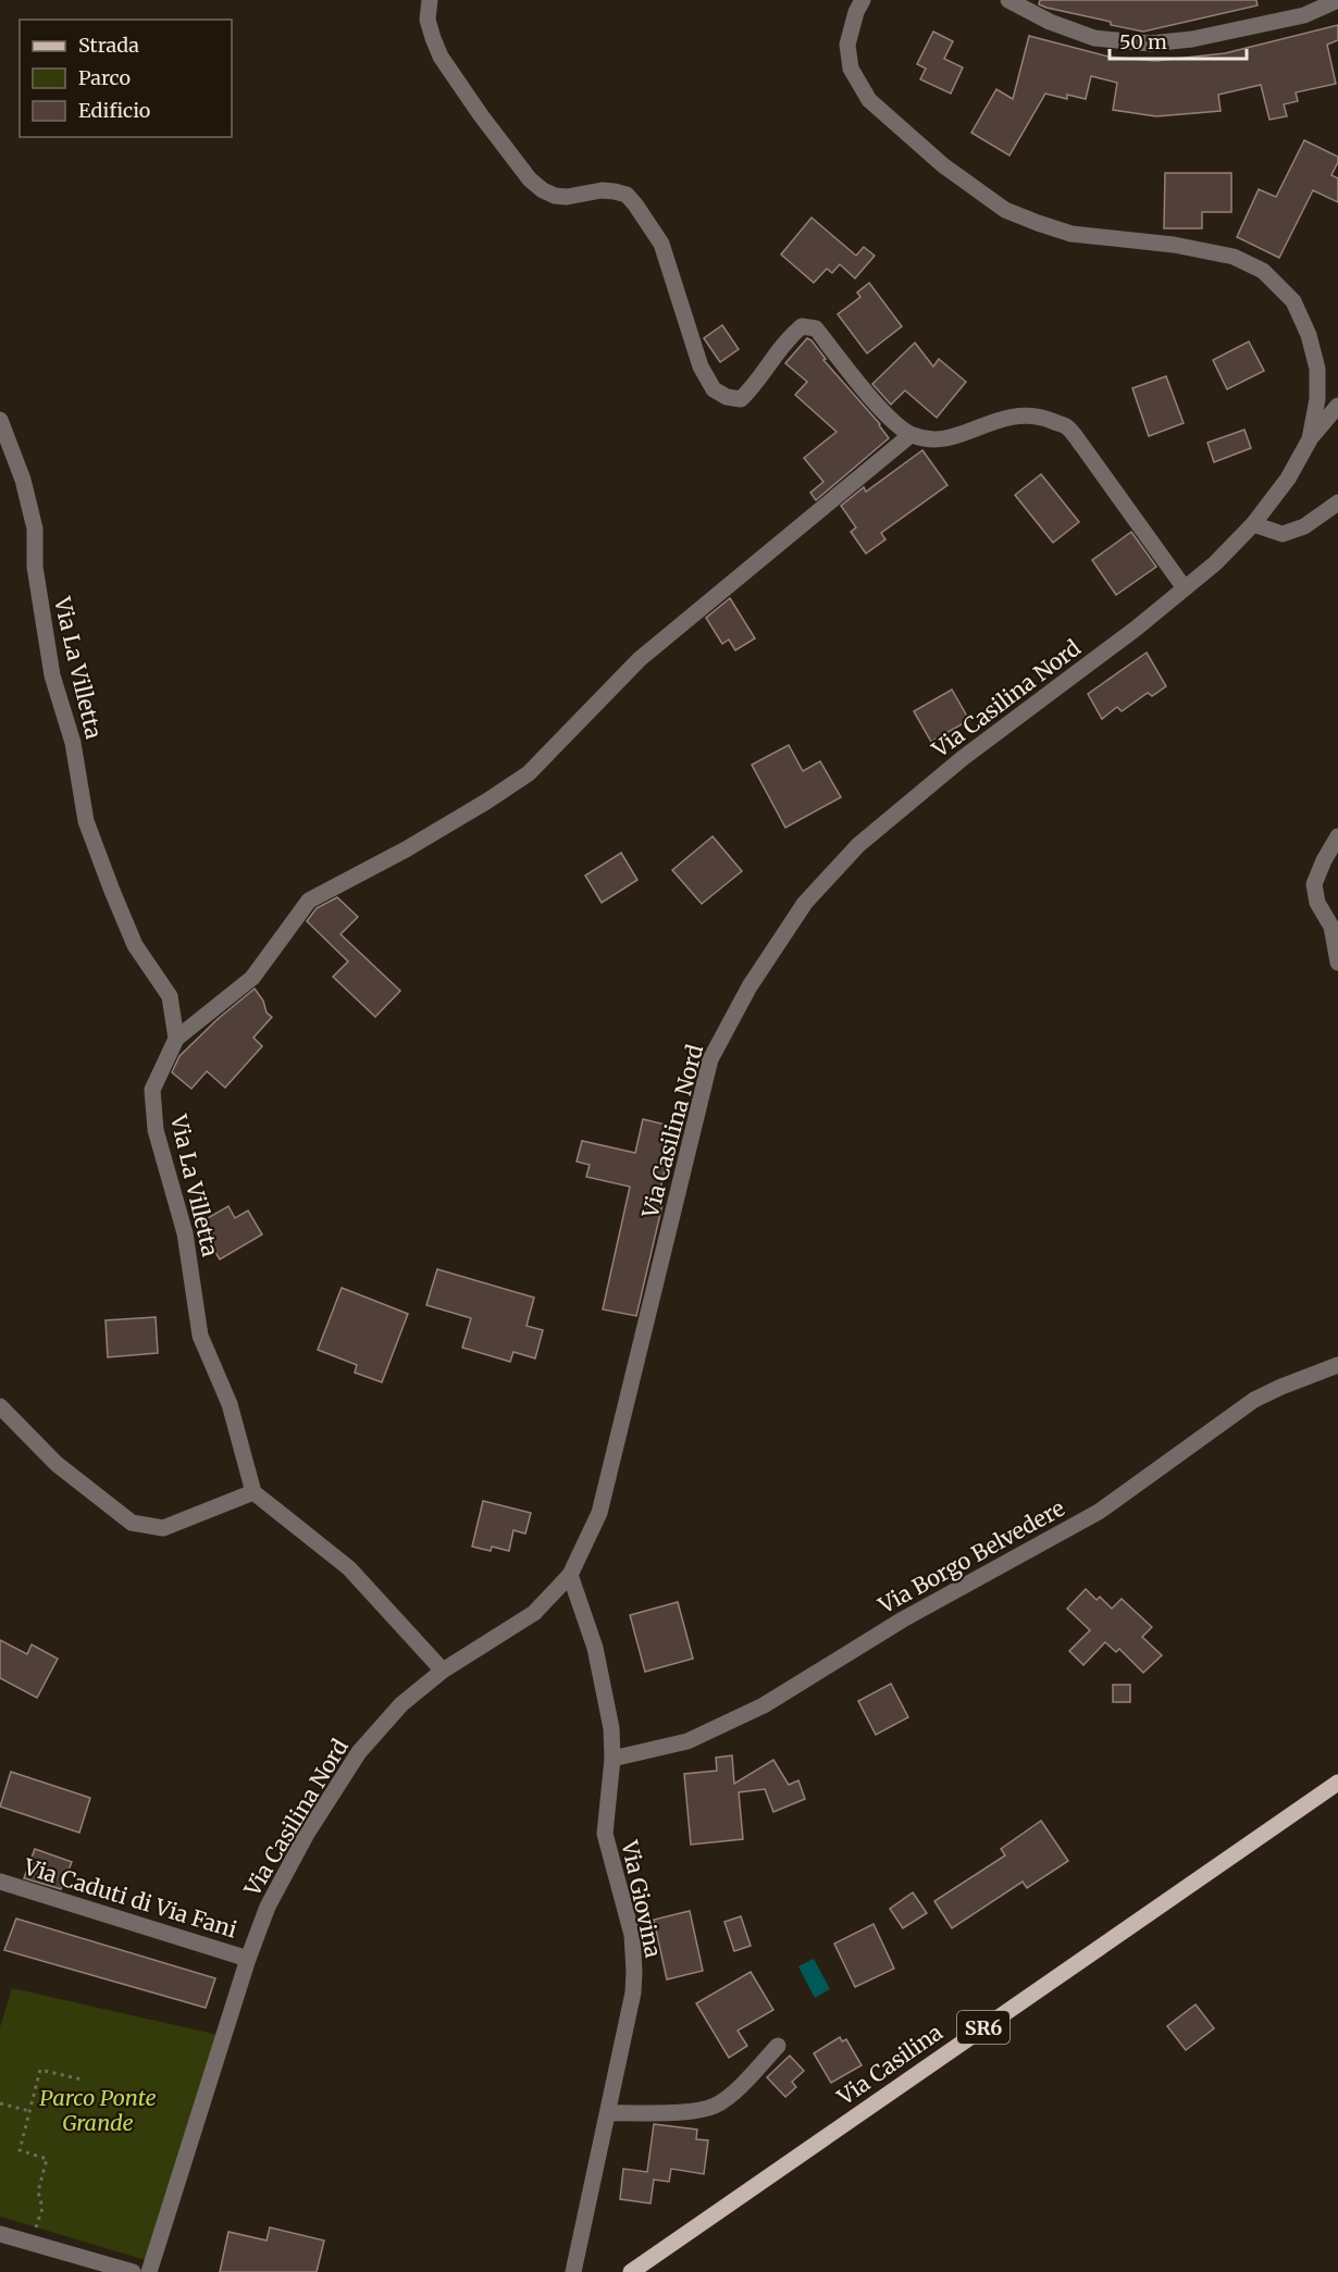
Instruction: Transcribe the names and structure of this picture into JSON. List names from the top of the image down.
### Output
{
  "streets": {
    "main road": ["SR6", "Via Casilina"],
    "street": [
      "Via La Villetta",
      "Via Casilina Nord",
      "Via Borgo Belvedere",
      "Via Caduti di Via Fani",
      "Via Giovina"
    ]
  },
  "crossings": [
    ["Via Casilina Nord", "Via Caduti di Via Fani"],
    ["Via Casilina Nord", "Via Giovina"],
    ["Via Borgo Belvedere", "Via Giovina"]
  ],
  "parks": ["Parco Ponte Grande"],
  "legend": ["Strada", "Parco", "Edificio"],
  "scale_bar": "50 m"
}
